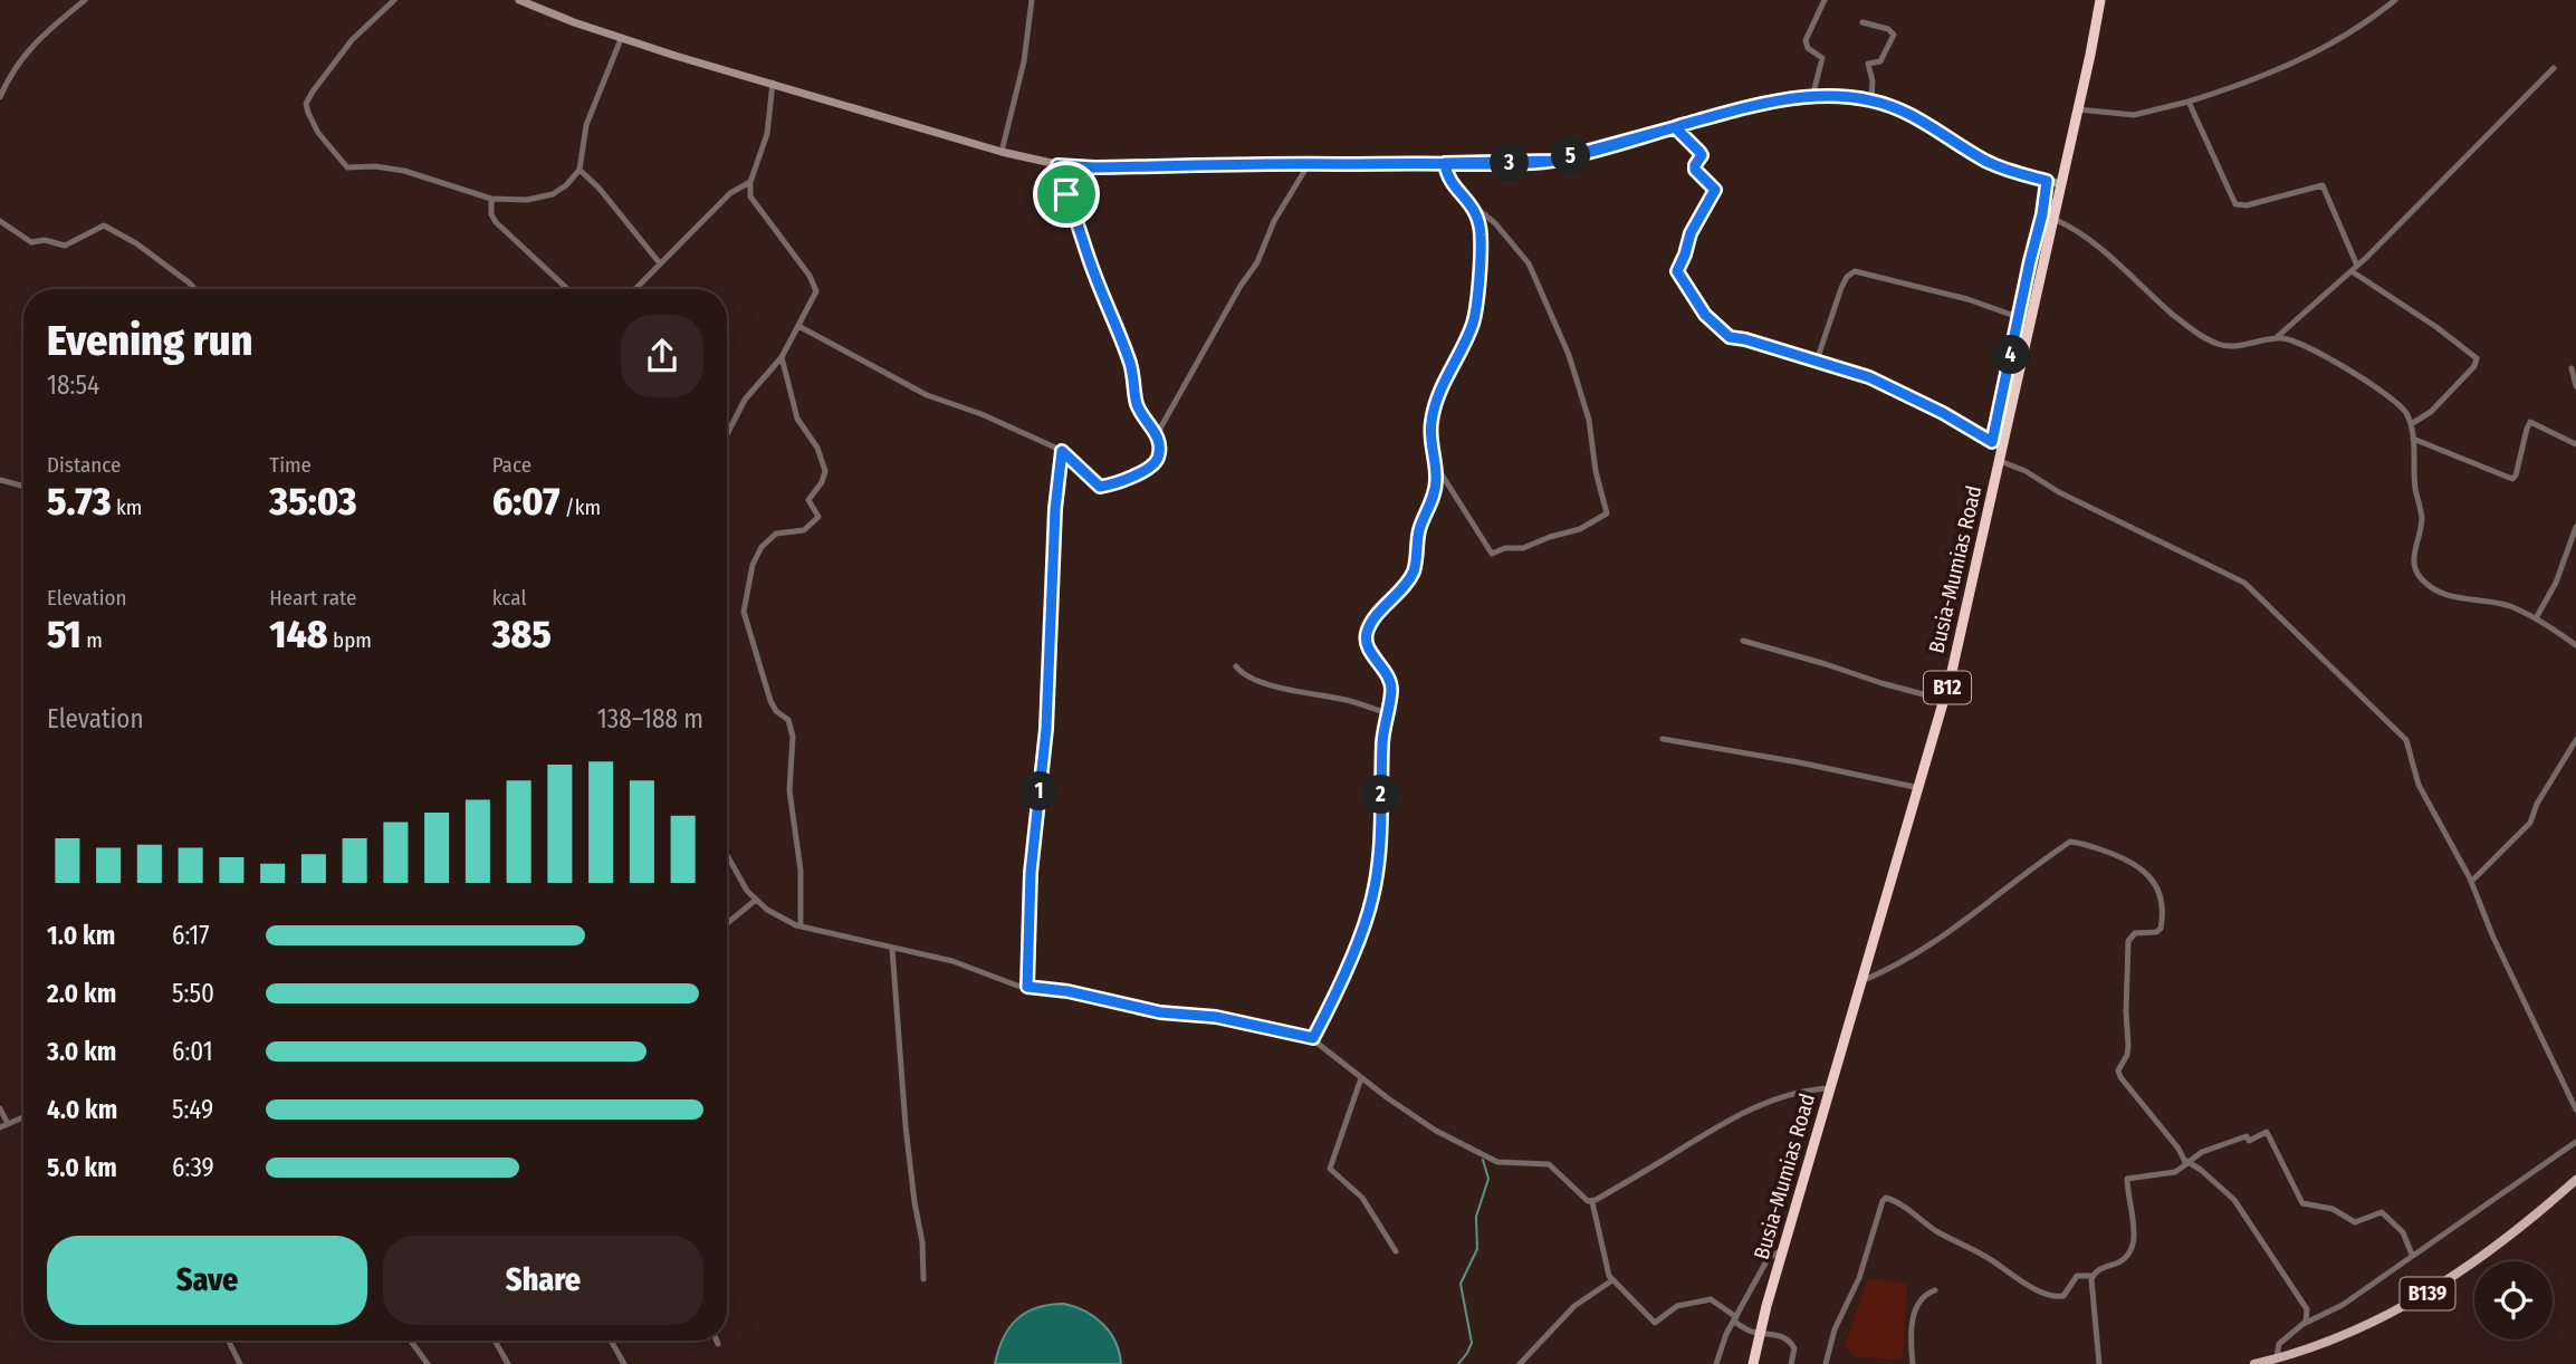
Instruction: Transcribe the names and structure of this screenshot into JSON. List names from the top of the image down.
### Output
{
  "streets": {
    "highway": ["Busia-Mumias Road", "B12"],
    "main road": ["B139"]
  },
  "page": {
    "pins": [
      "5",
      "3",
      "4",
      "1",
      "2"
    ],
    "heading": ["Evening run", "18:54"],
    "stats": [
      ["Distance", "5.73 km"],
      ["Time", "35:03"],
      ["Pace", "6:07 /km"],
      ["Elevation", "51 m"],
      ["Heart rate", "148 bpm"],
      ["kcal", "385"]
    ],
    "chart": ["Elevation", "138–188 m"],
    "list": [
      {
        "name": "1.0 km",
        "note": "6:17"
      },
      {
        "name": "2.0 km",
        "note": "5:50"
      },
      {
        "name": "3.0 km",
        "note": "6:01"
      },
      {
        "name": "4.0 km",
        "note": "5:49"
      },
      {
        "name": "5.0 km",
        "note": "6:39"
      }
    ],
    "buttons": ["Save", "Share"]
  }
}
